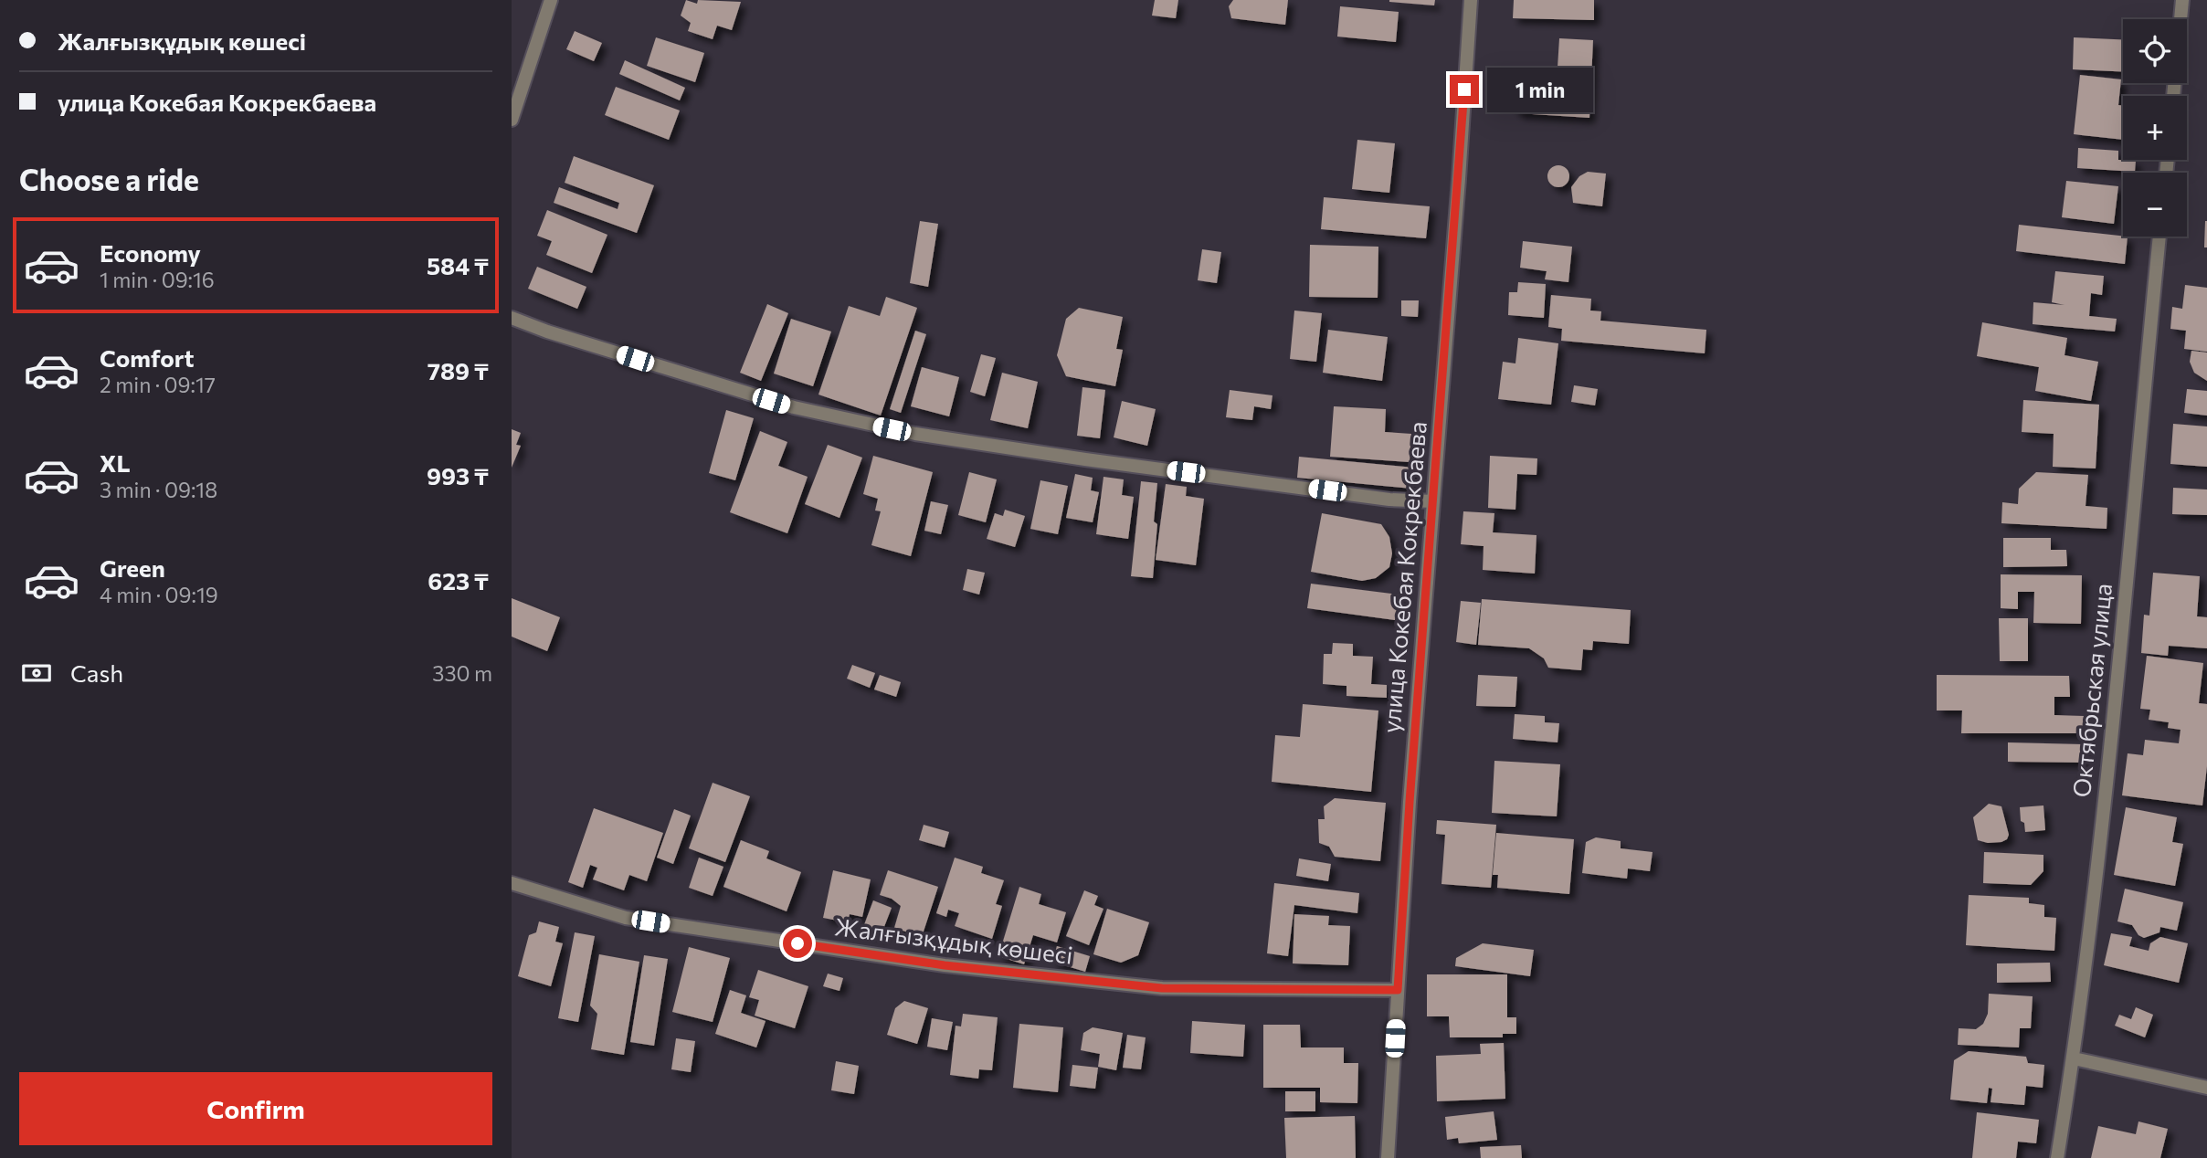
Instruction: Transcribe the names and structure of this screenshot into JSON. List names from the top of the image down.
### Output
{
  "streets": {
    "street": ["улица Кокебая Кокрекбаева", "Октябрьская улица", "Жалғызқұдық көшесі"]
  },
  "crossings": [
    ["улица Кокебая Кокрекбаева", "Жалғызқұдық көшесі"]
  ],
  "page": {
    "banner": ["Жалғызқұдық көшесі", "улица Кокебая Кокрекбаева"],
    "map_buttons": ["+", "−"],
    "bubble": "1 min",
    "heading": "Choose a ride",
    "list": [
      {
        "name": "Economy",
        "note": "1 min · 09:16",
        "value": "584 ₸"
      },
      {
        "name": "Comfort",
        "note": "2 min · 09:17",
        "value": "789 ₸"
      },
      {
        "name": "XL",
        "note": "3 min · 09:18",
        "value": "993 ₸"
      },
      {
        "name": "Green",
        "note": "4 min · 09:19",
        "value": "623 ₸"
      }
    ],
    "pay": ["Cash", "330 m"],
    "buttons": "Confirm"
  }
}
